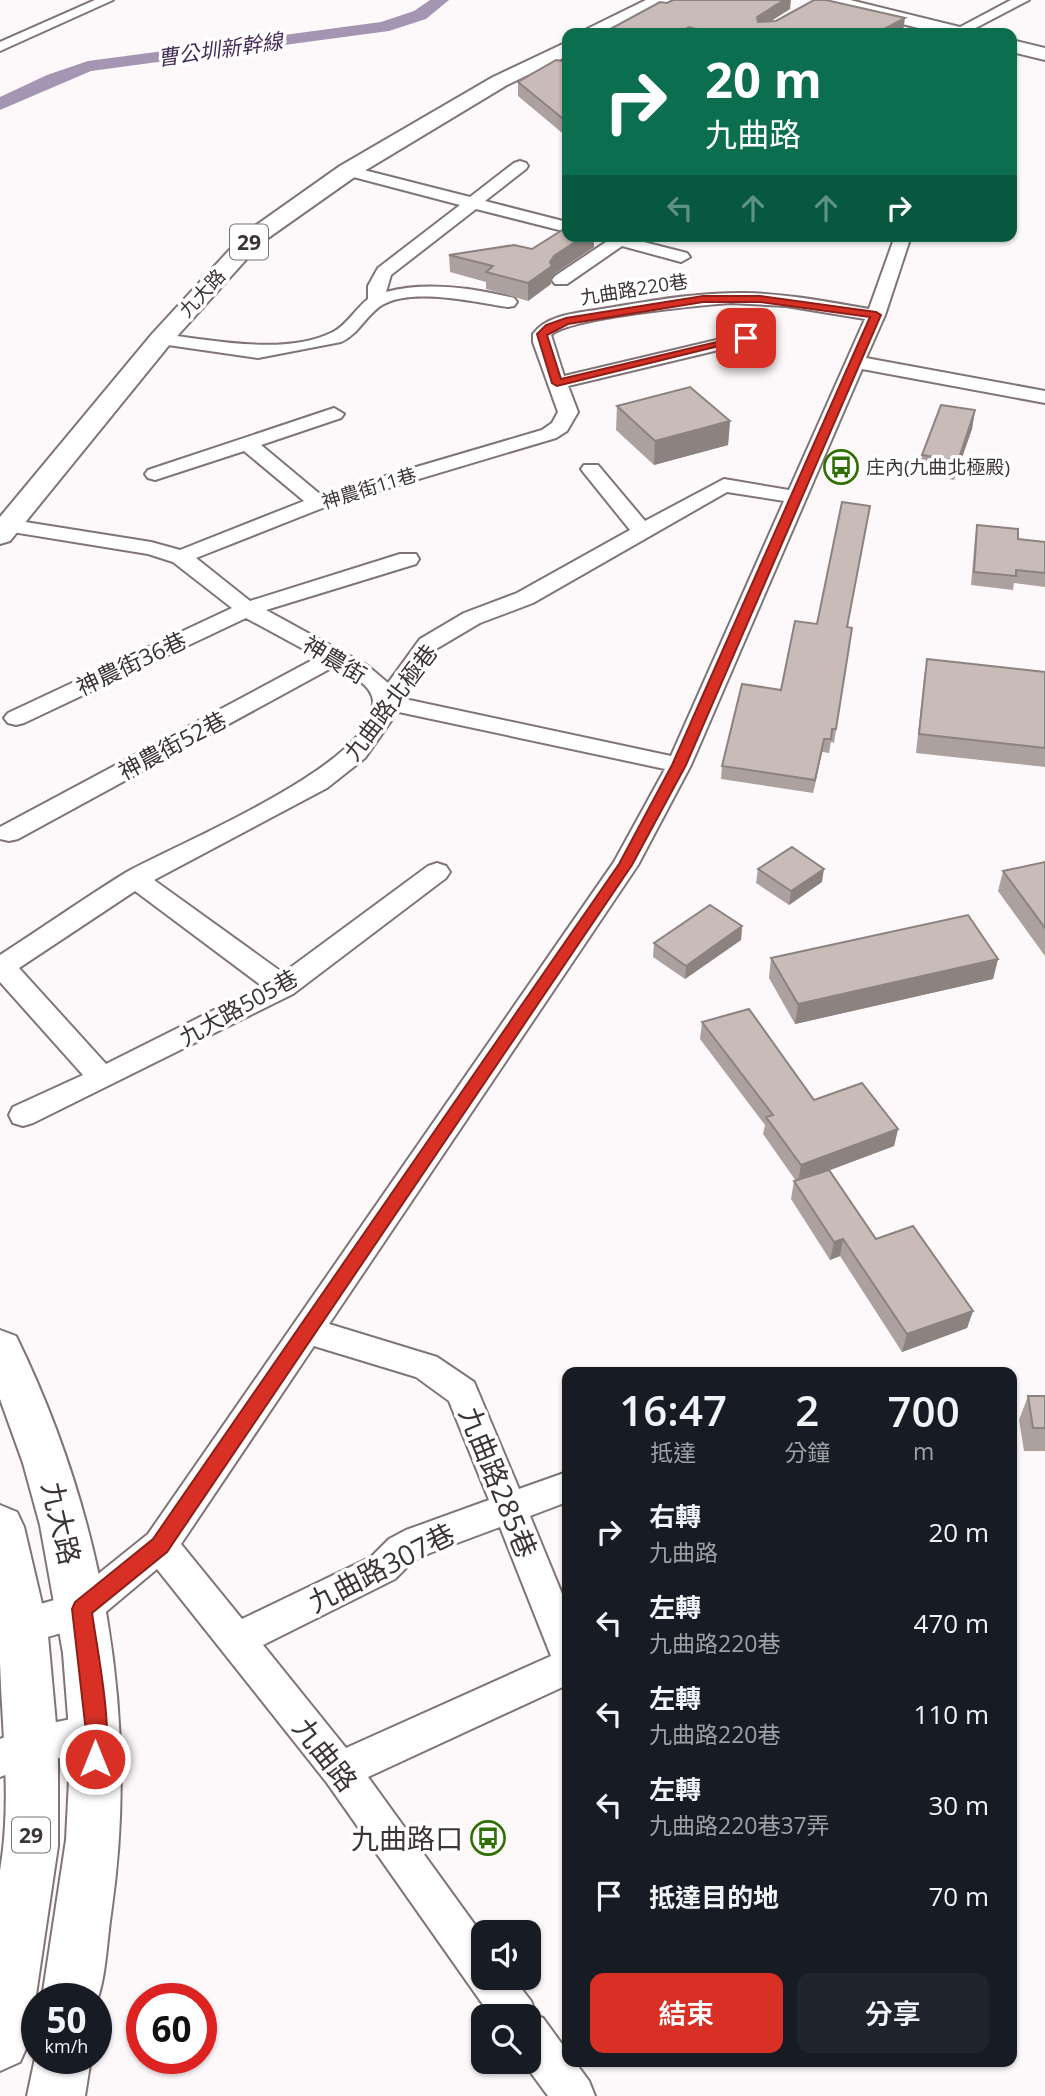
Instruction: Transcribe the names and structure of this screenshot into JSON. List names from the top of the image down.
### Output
{
  "streets": {
    "main road": ["29", "九大路"],
    "street": [
      "九曲路220巷",
      "神農街11巷",
      "神農街",
      "神農街36巷",
      "九曲路北極巷",
      "神農街52巷",
      "九大路505巷",
      "九曲路285巷",
      "九曲路307巷",
      "九曲路"
    ]
  },
  "crossings": [
    ["九曲路220巷", "神農街11巷"],
    ["九大路", "神農街"],
    ["神農街11巷", "神農街"],
    ["神農街", "神農街36巷"],
    ["神農街", "九曲路北極巷"],
    ["神農街", "神農街52巷"],
    ["九曲路285巷", "九曲路307巷"],
    ["九曲路307巷", "九曲路"]
  ],
  "water": ["曹公圳新幹線"],
  "places": {
    "bus stop": ["庄內(九曲北極殿)", "九曲路口"]
  },
  "page": {
    "turn": ["20 m", "九曲路"],
    "eta": [
      "16:47",
      "抵達",
      "2",
      "分鐘",
      "700",
      "m"
    ],
    "list": [
      {
        "name": "右轉",
        "note": "九曲路",
        "value": "20 m"
      },
      {
        "name": "左轉",
        "note": "九曲路220巷",
        "value": "470 m"
      },
      {
        "name": "左轉",
        "note": "九曲路220巷",
        "value": "110 m"
      },
      {
        "name": "左轉",
        "note": "九曲路220巷37弄",
        "value": "30 m"
      },
      {
        "name": "抵達目的地",
        "value": "70 m"
      }
    ],
    "buttons": ["結束", "分享"],
    "speed": "50 km/h",
    "limit": "60"
  }
}
